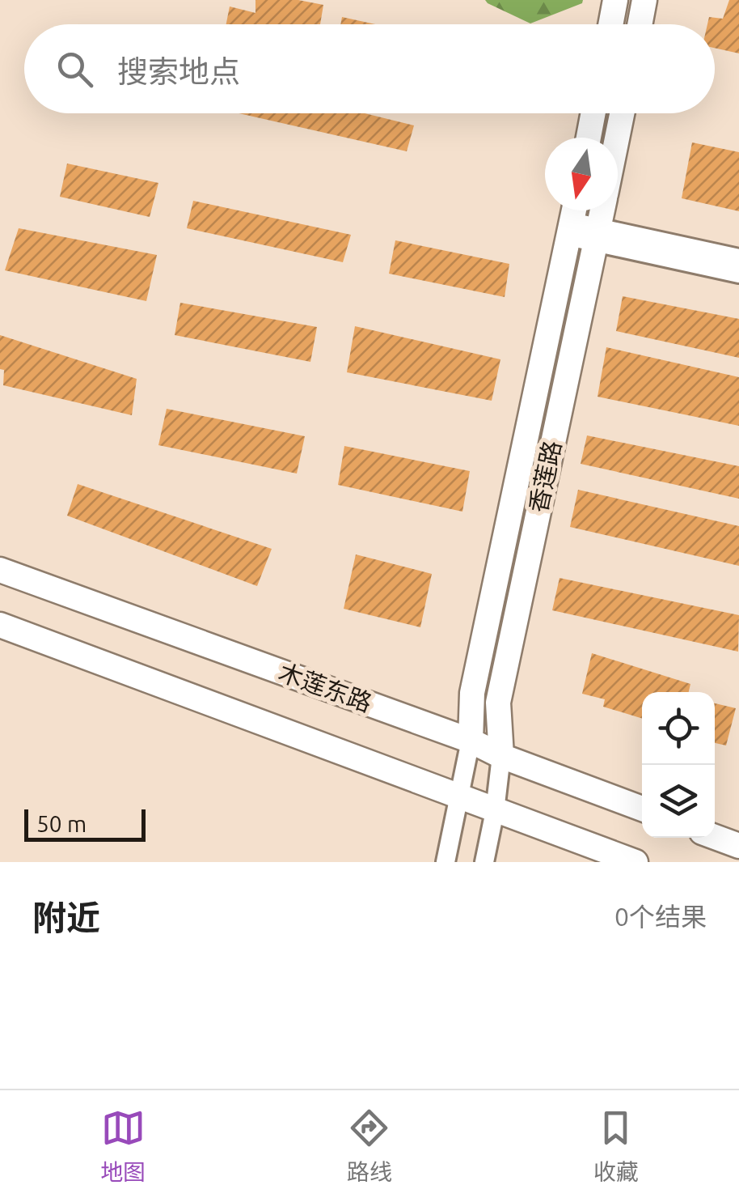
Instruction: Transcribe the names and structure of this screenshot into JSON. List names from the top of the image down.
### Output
{
  "streets": {
    "main road": ["香莲路", "木莲东路"]
  },
  "crossings": [
    ["香莲路", "木莲东路"]
  ],
  "scale_bar": "50 m",
  "north": "bottom",
  "page": {
    "search": "搜索地点",
    "scale": "50 m",
    "heading": ["附近", "0个结果"],
    "nav": ["地图", "路线", "收藏"]
  }
}
